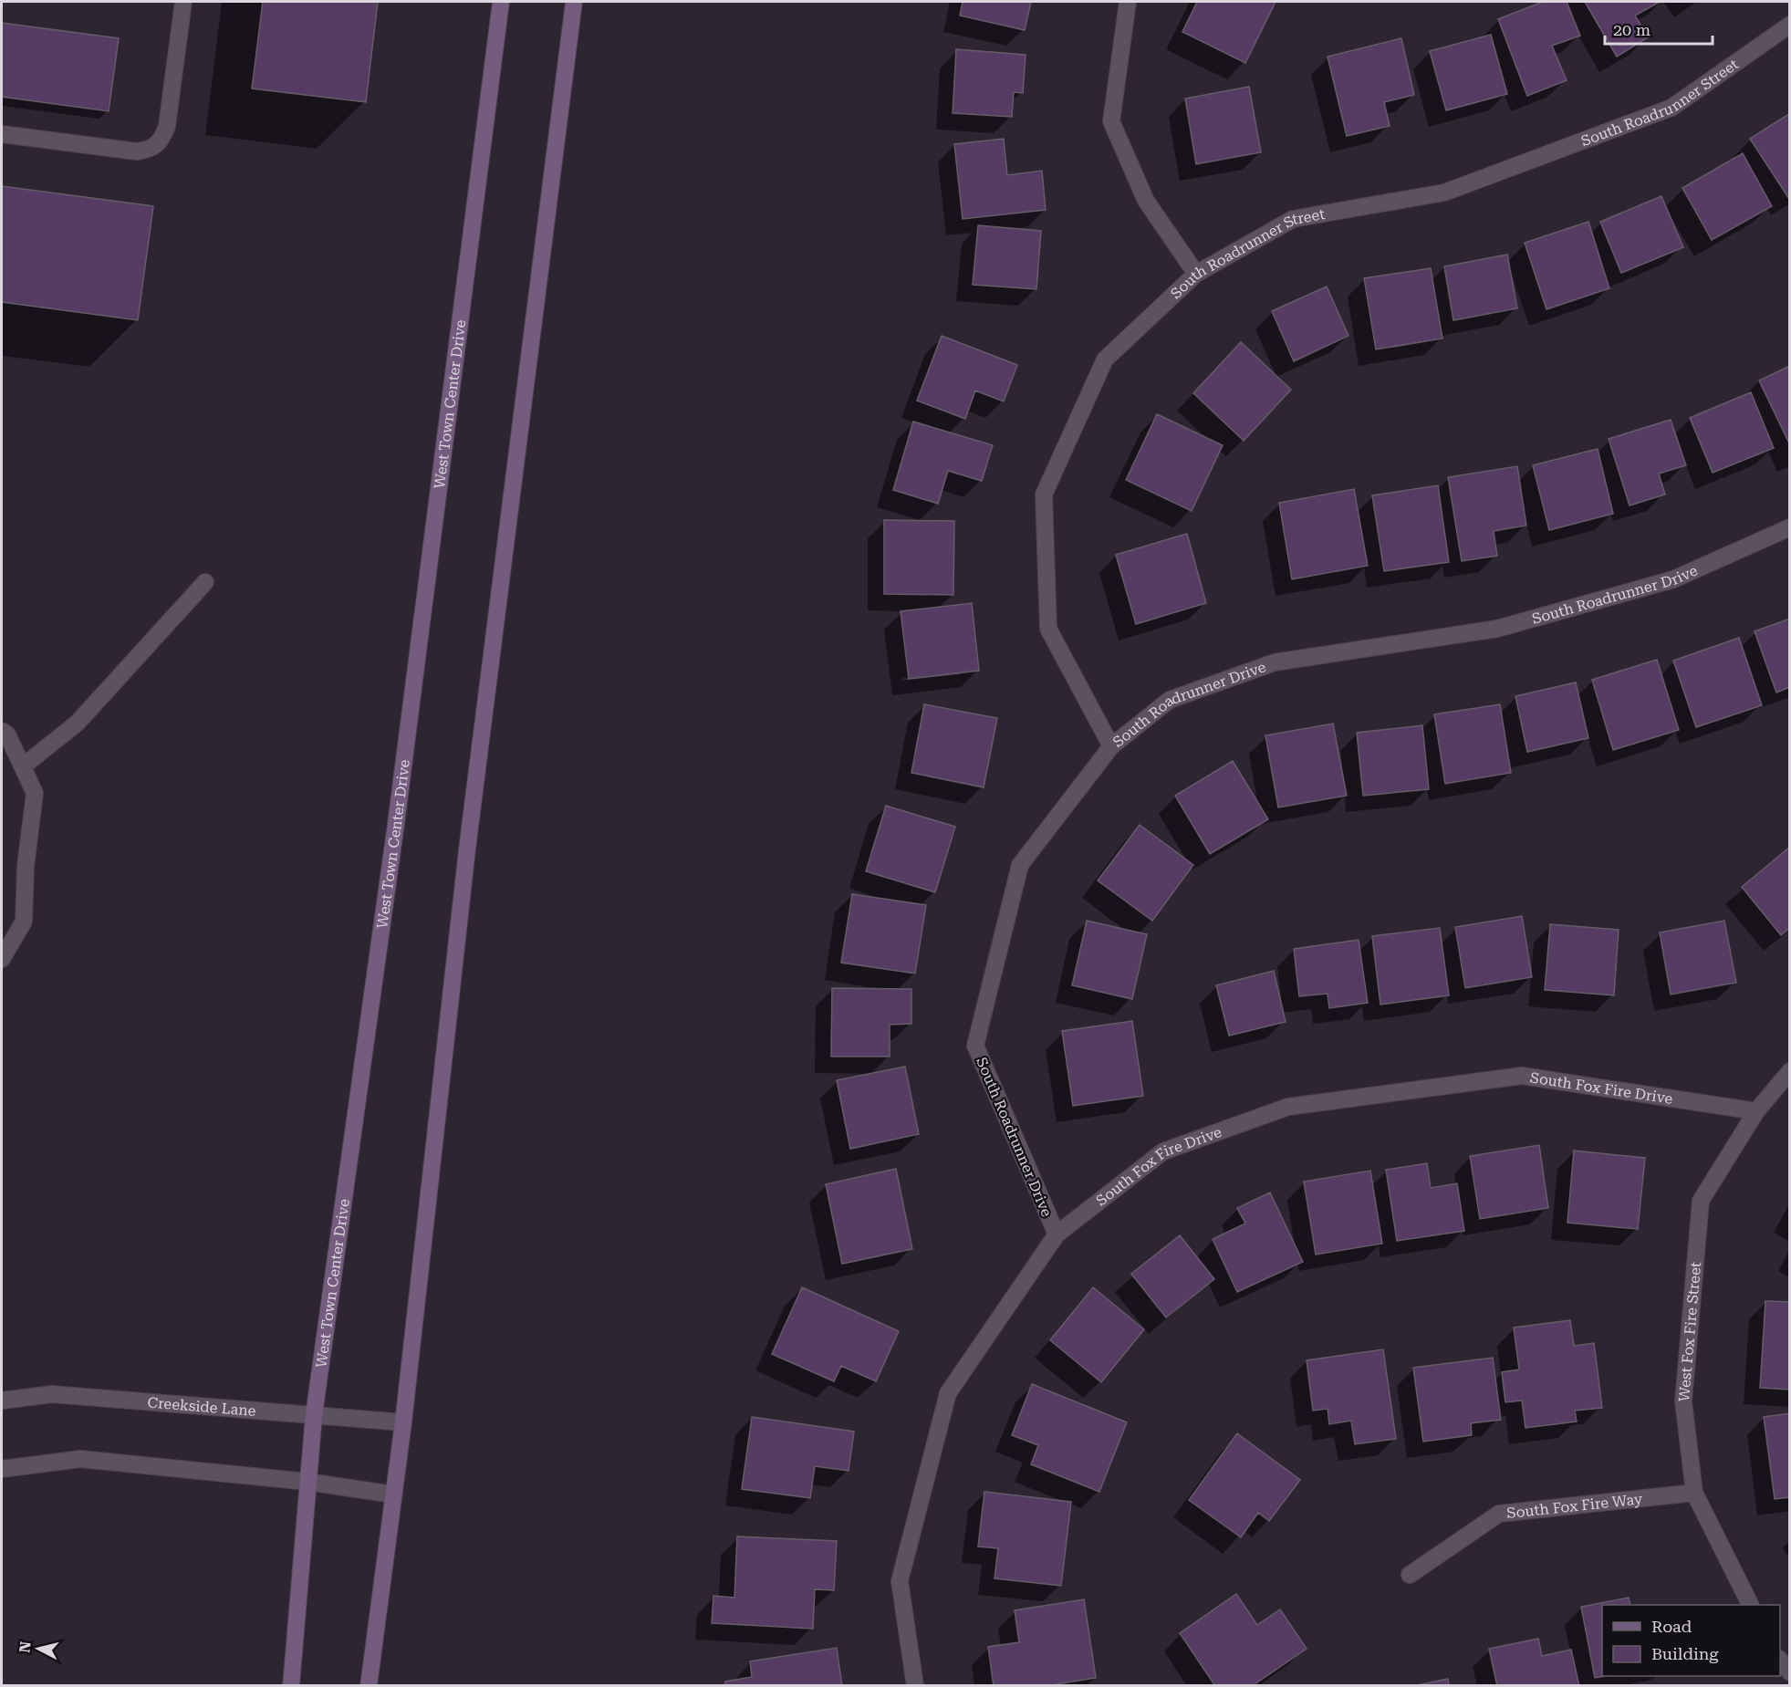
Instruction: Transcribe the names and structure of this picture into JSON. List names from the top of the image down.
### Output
{
  "streets": {
    "street": [
      "South Roadrunner Street",
      "West Town Center Drive",
      "South Roadrunner Drive",
      "South Fox Fire Drive",
      "West Fox Fire Street",
      "Creekside Lane",
      "South Fox Fire Way"
    ]
  },
  "crossings": [
    ["South Roadrunner Street", "South Roadrunner Drive"],
    ["West Town Center Drive", "Creekside Lane"],
    ["South Roadrunner Drive", "South Fox Fire Drive"],
    ["South Fox Fire Drive", "West Fox Fire Street"],
    ["West Fox Fire Street", "South Fox Fire Way"]
  ],
  "legend": ["Road", "Building"],
  "scale_bar": "20 m",
  "north": "left"
}
